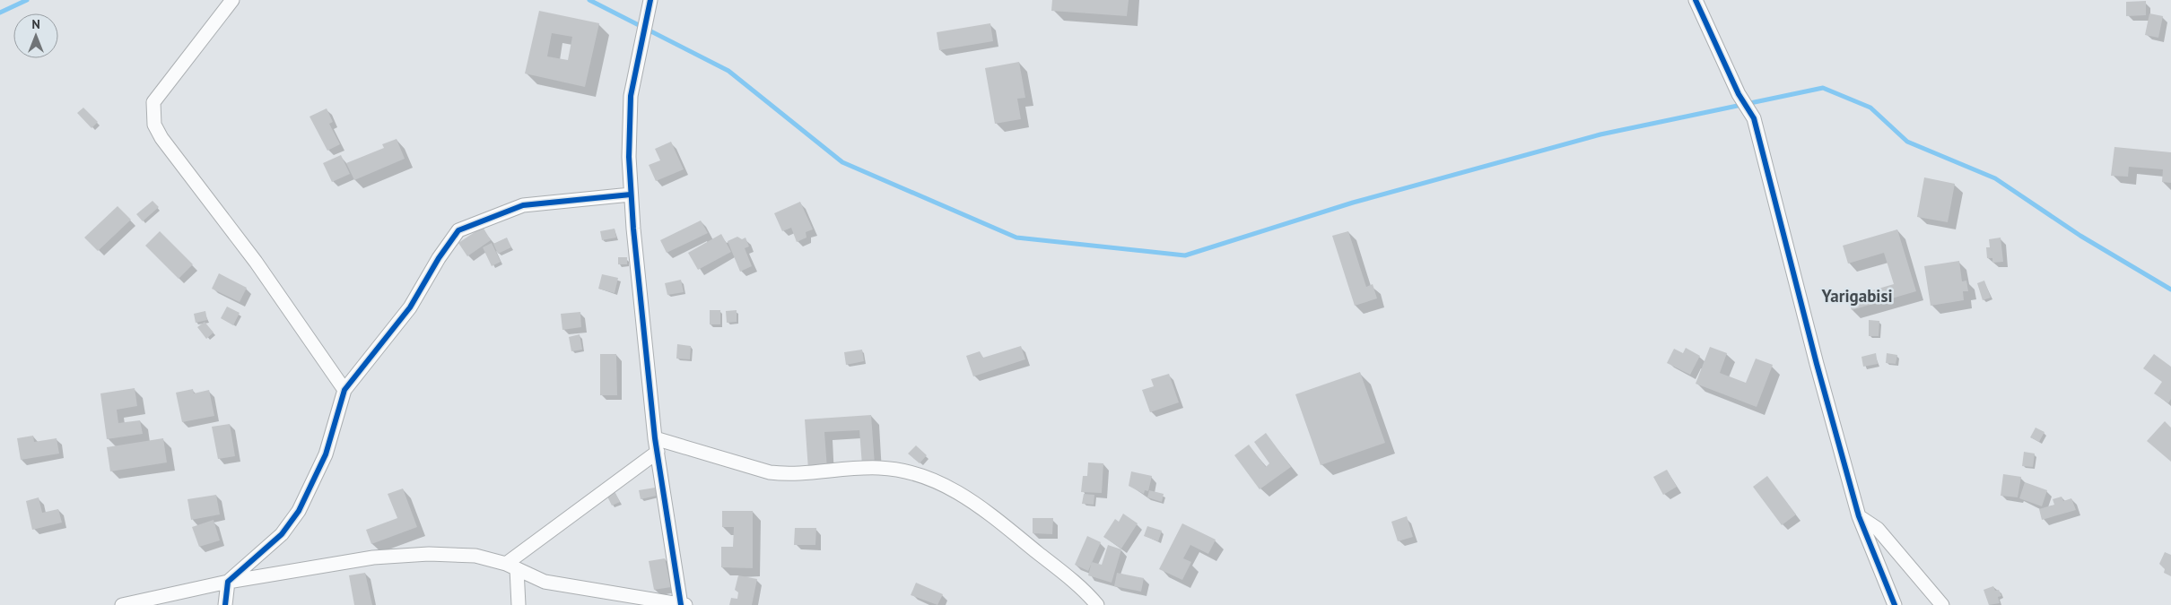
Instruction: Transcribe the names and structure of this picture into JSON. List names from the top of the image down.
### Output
{
  "districts": ["Yarigabisi"],
  "north": "top"
}
